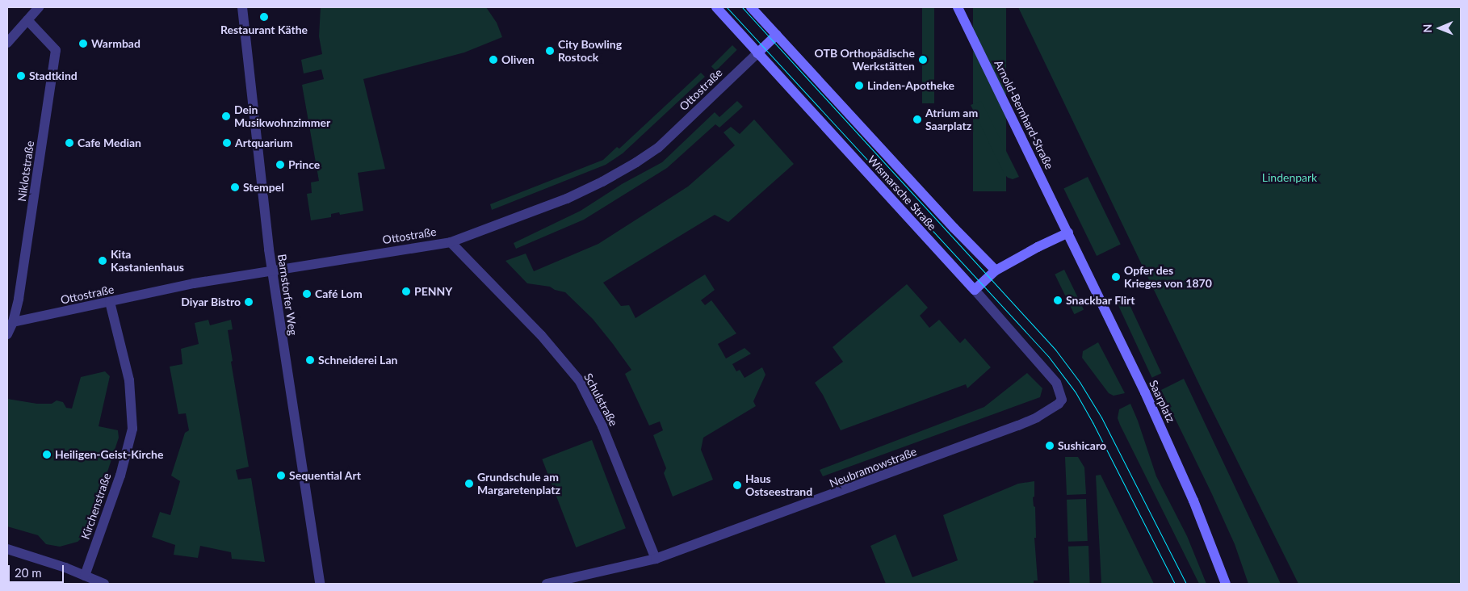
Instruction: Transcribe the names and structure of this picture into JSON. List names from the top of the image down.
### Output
{
  "streets": {
    "street": [
      "Ottostraße",
      "Arnold-Bernhard-Straße",
      "Niklotstraße",
      "Wismarsche Straße",
      "Barnstorfer Weg",
      "Schulstraße",
      "Saarplatz",
      "Neubramowstraße",
      "Kirchenstraße"
    ]
  },
  "crossings": [
    ["Ottostraße", "Niklotstraße"],
    ["Ottostraße", "Wismarsche Straße"],
    ["Ottostraße", "Barnstorfer Weg"],
    ["Ottostraße", "Schulstraße"],
    ["Ottostraße", "Kirchenstraße"],
    ["Arnold-Bernhard-Straße", "Saarplatz"],
    ["Wismarsche Straße", "Neubramowstraße"],
    ["Schulstraße", "Neubramowstraße"]
  ],
  "parks": ["Lindenpark"],
  "places": [
    "Restaurant Käthe",
    "Warmbad",
    "City Bowling Rostock",
    "Oliven",
    "OTB Orthopädische Werkstätten",
    "Stadtkind",
    "Linden-Apotheke",
    "Dein Musikwohnzimmer",
    "Atrium am Saarplatz",
    "Cafe Median",
    "Artquarium",
    "Prince",
    "Stempel",
    "Kita Kastanienhaus",
    "Opfer des Krieges von 1870",
    "PENNY",
    "Café Lom",
    "Snackbar Flirt",
    "Diyar Bistro",
    "Schneiderei Lan",
    "Sushicaro",
    "Heiligen-Geist-Kirche",
    "Sequential Art",
    "Grundschule am Margaretenplatz",
    "Haus Ostseestrand"
  ],
  "scale_bar": "20 m",
  "north": "left"
}
